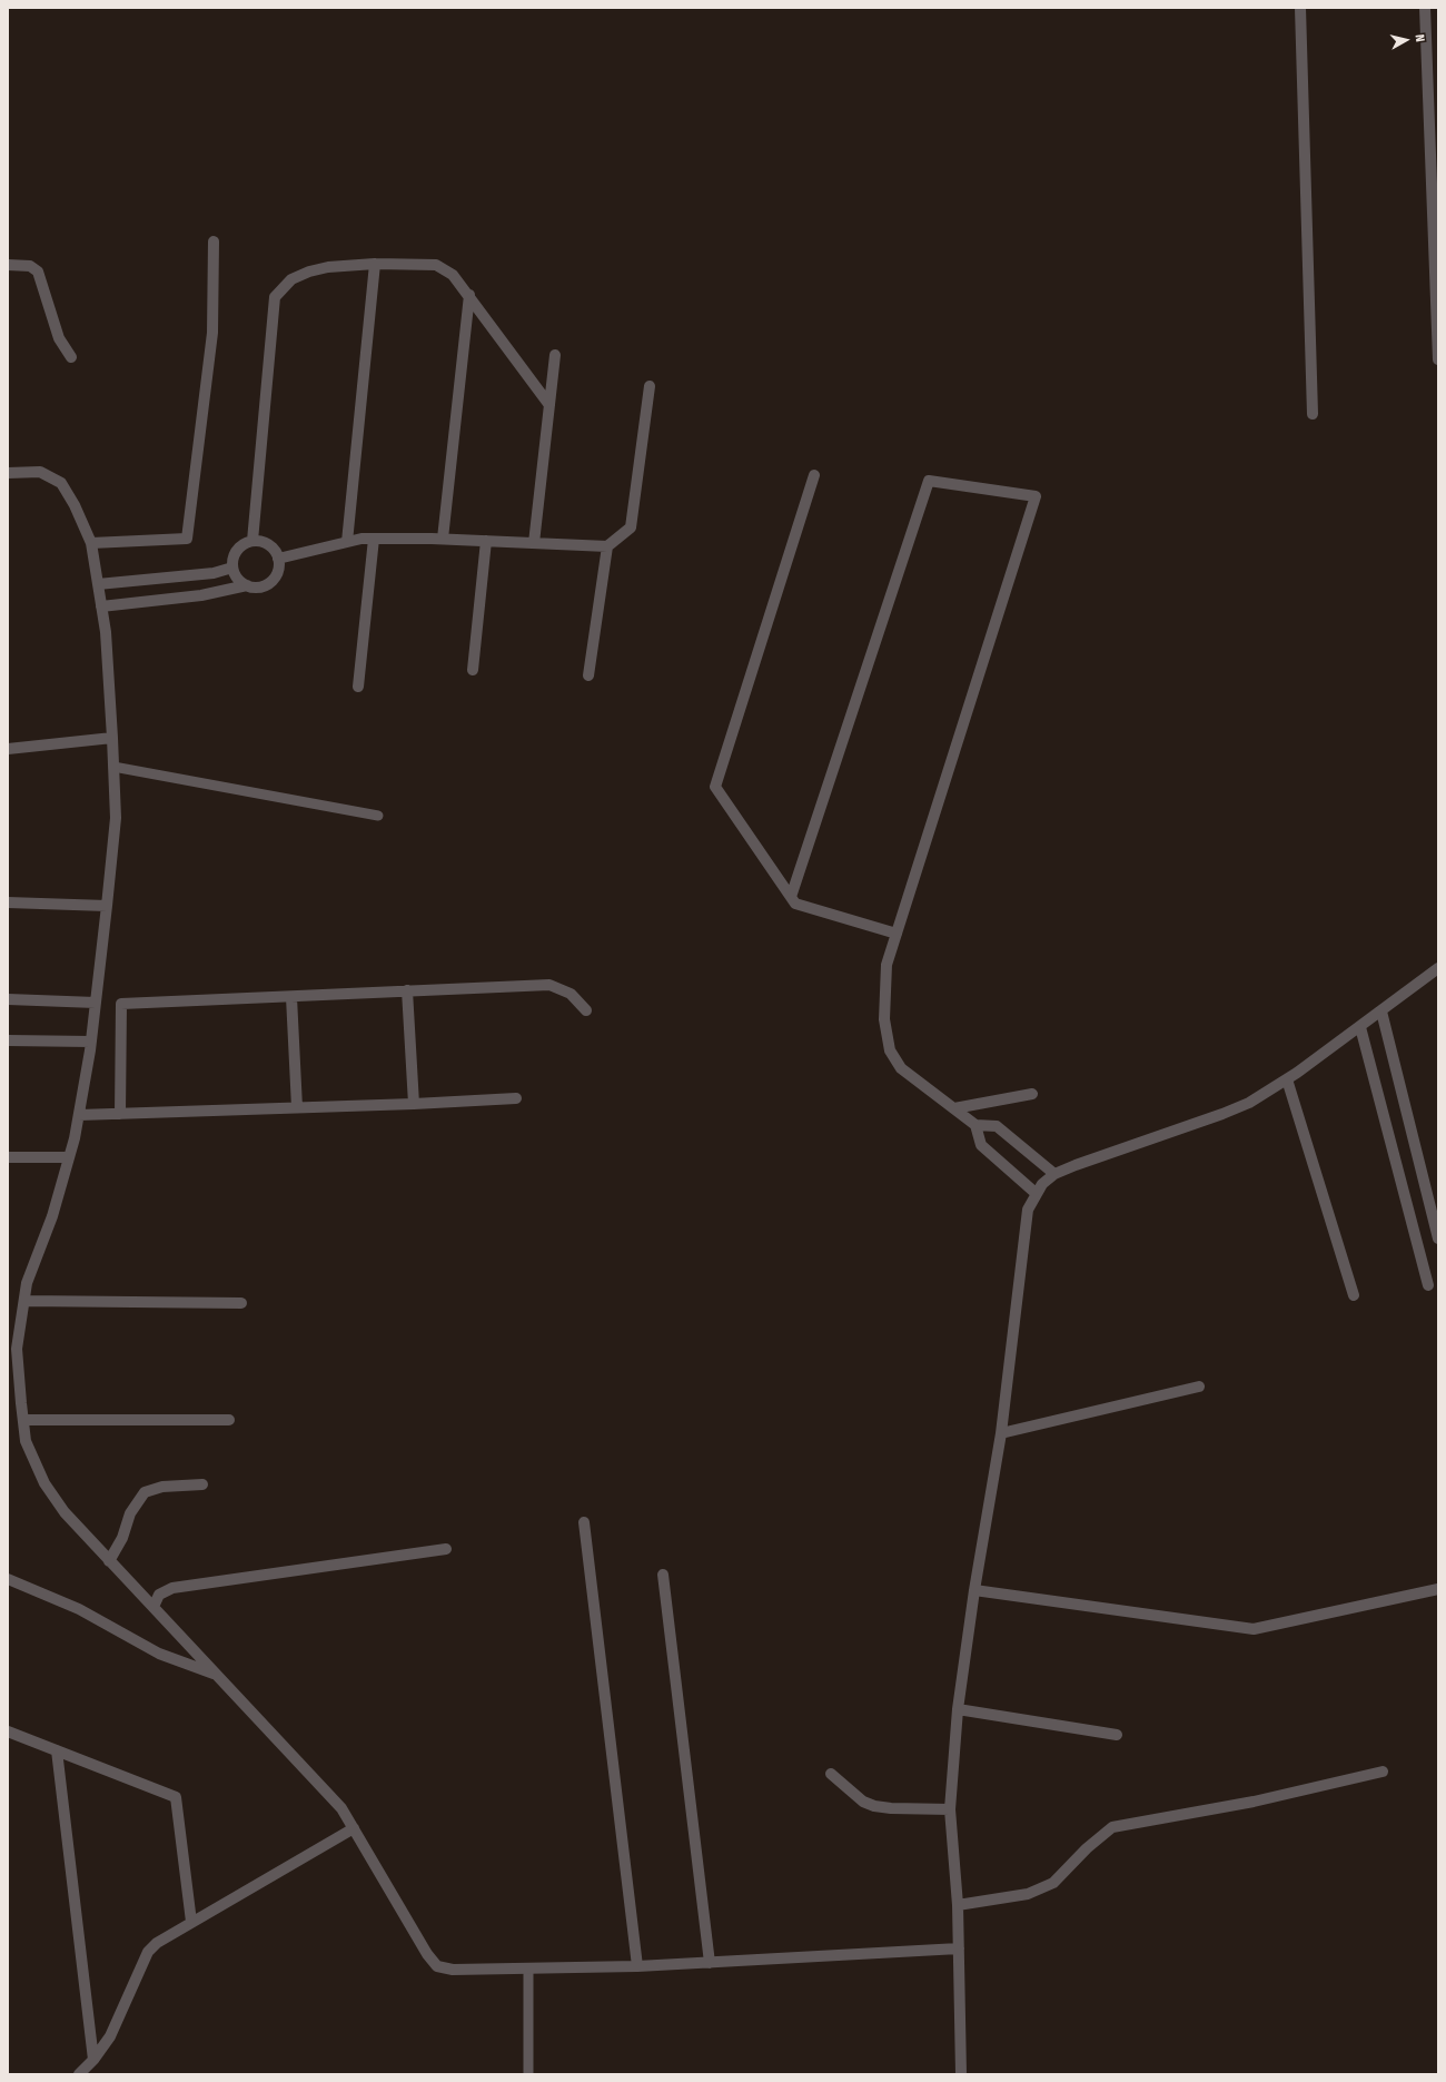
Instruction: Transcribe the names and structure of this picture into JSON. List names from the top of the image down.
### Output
{
  "north": "right"
}
